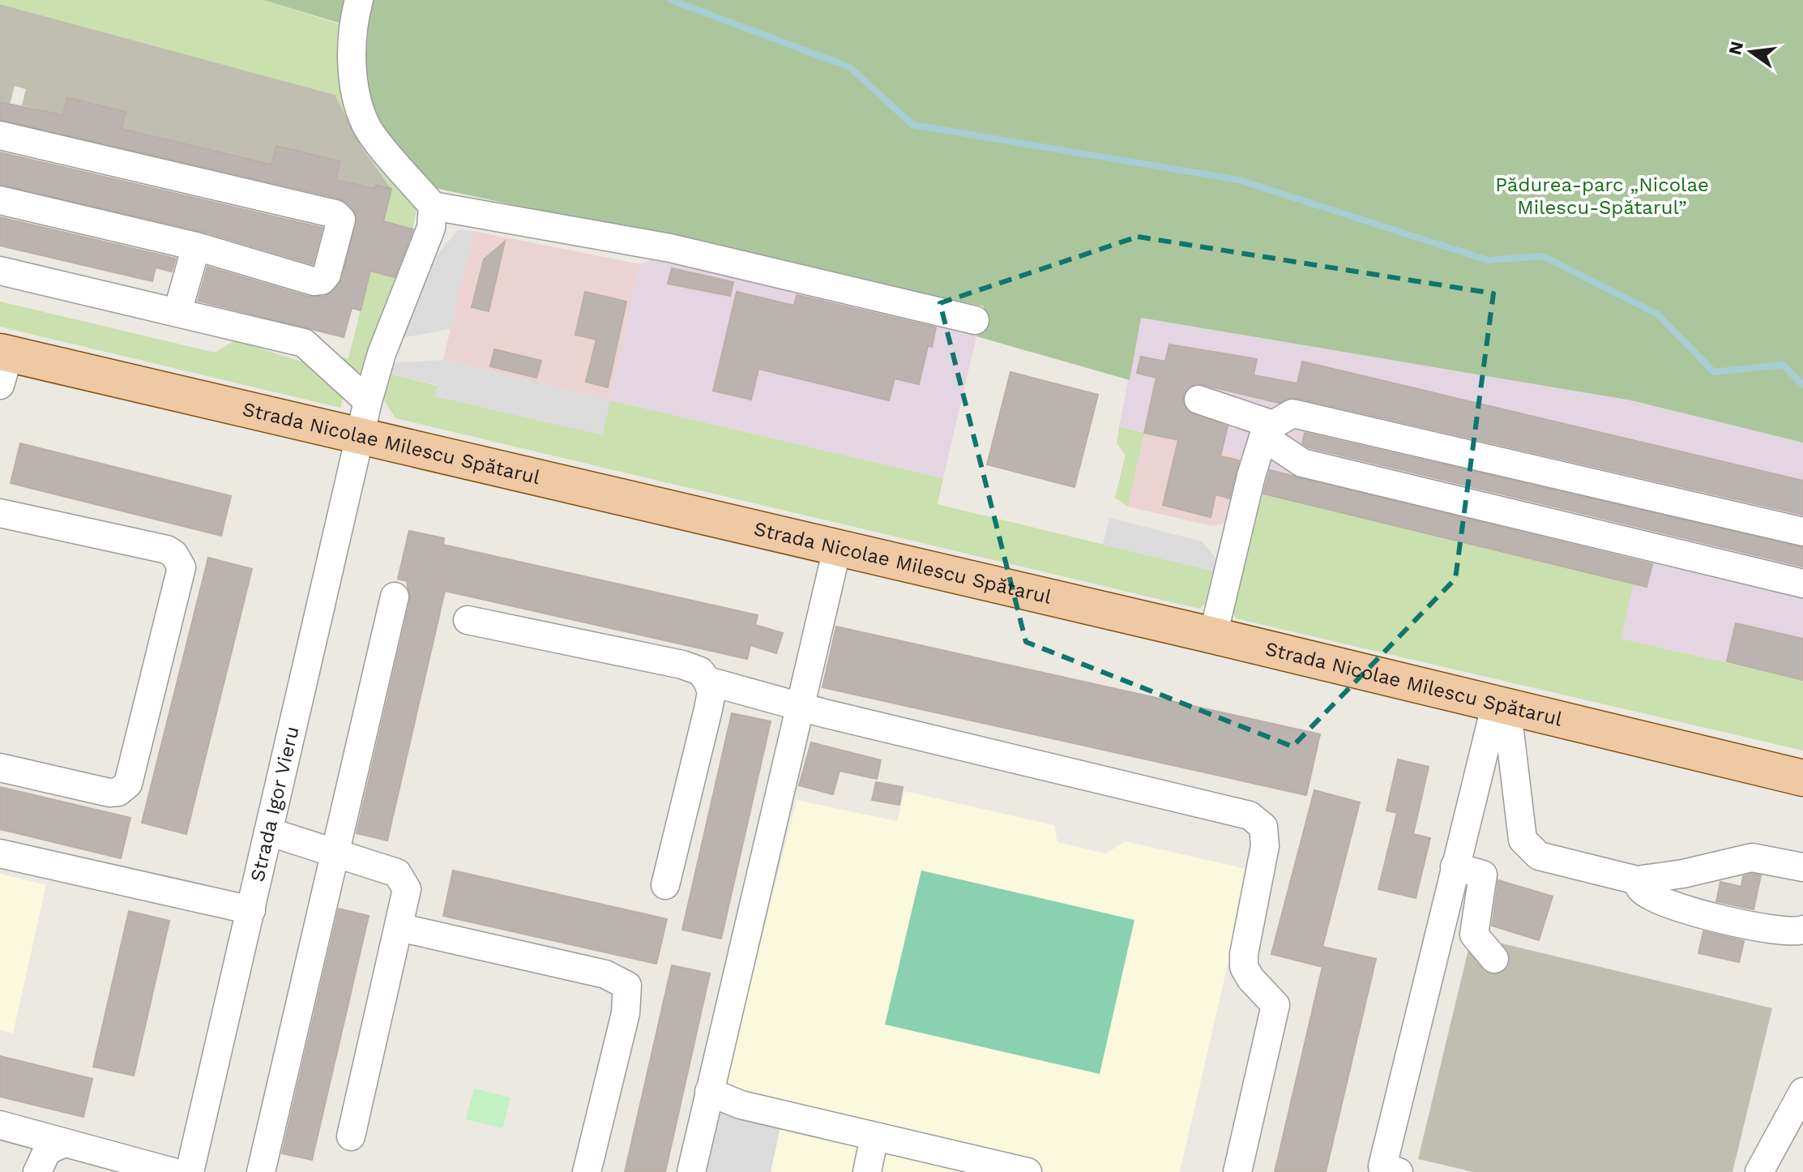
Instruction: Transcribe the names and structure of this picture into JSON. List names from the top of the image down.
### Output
{
  "streets": {
    "main road": ["Strada Nicolae Milescu Spătarul"],
    "street": ["Strada Igor Vieru"]
  },
  "crossings": [
    ["Strada Nicolae Milescu Spătarul", "Strada Igor Vieru"]
  ],
  "parks": ["Pădurea-parc „Nicolae Milescu-Spătarul”"],
  "north": "left"
}
